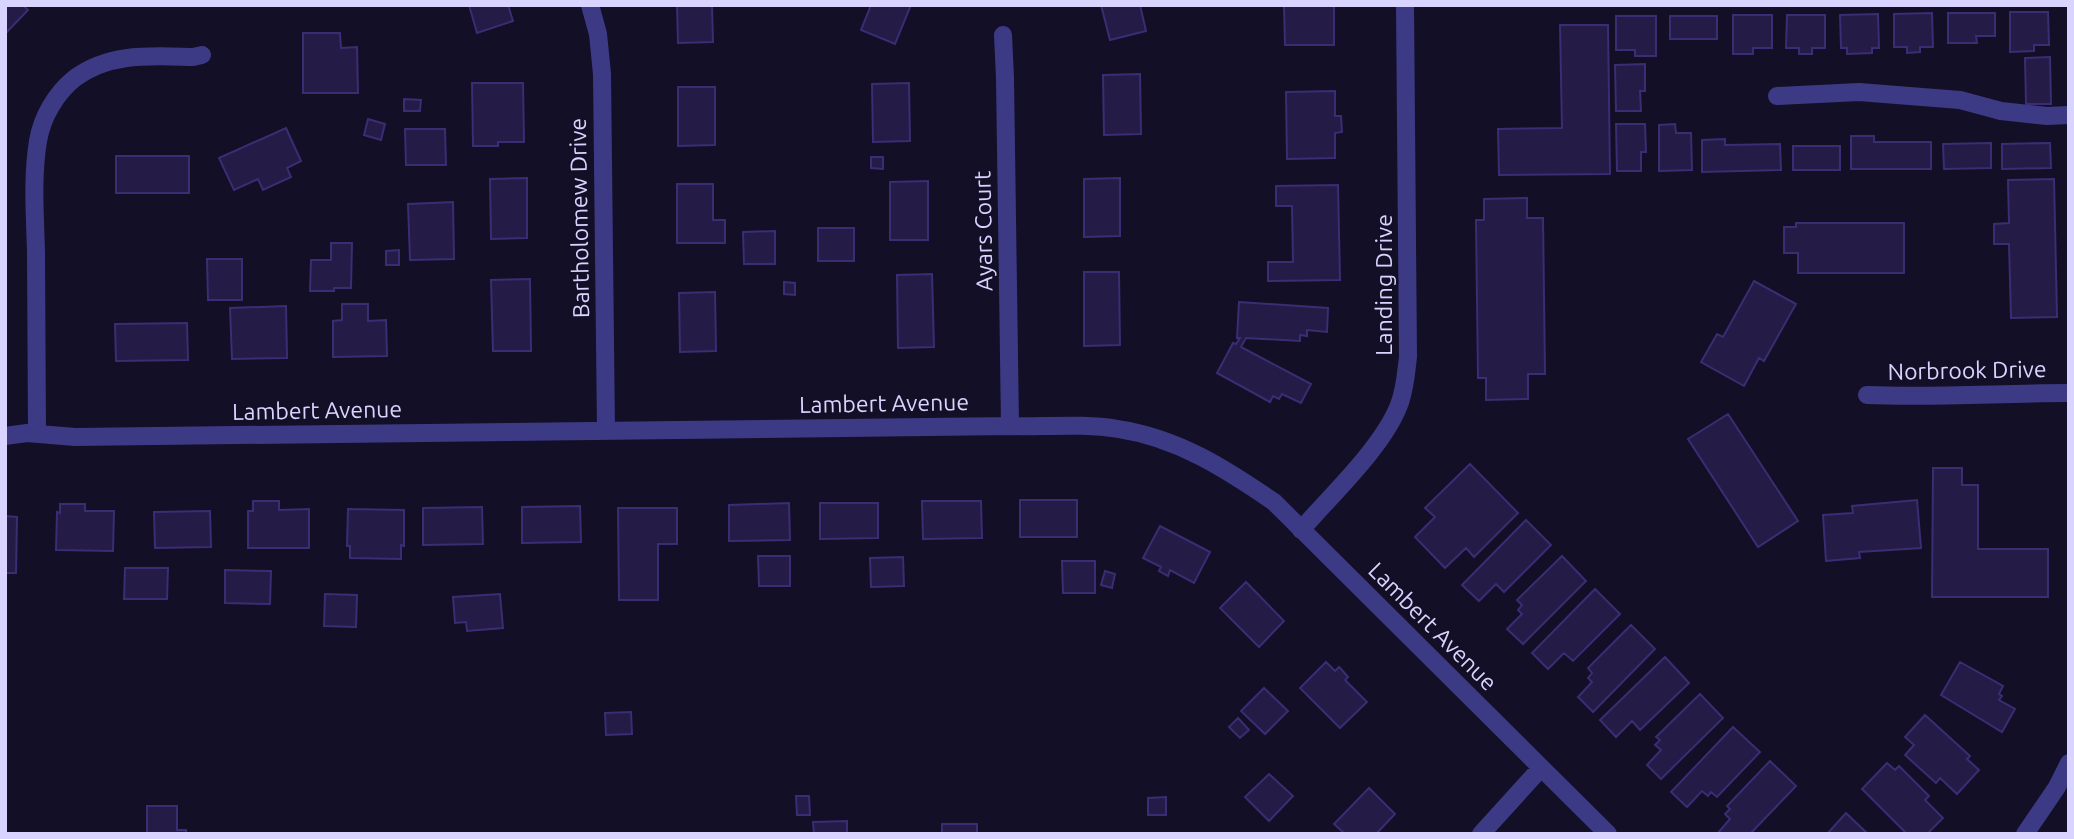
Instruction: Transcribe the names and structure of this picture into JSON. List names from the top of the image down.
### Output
{
  "streets": {
    "street": [
      "Bartholomew Drive",
      "Ayars Court",
      "Landing Drive",
      "Norbrook Drive",
      "Lambert Avenue"
    ]
  },
  "crossings": [
    ["Bartholomew Drive", "Lambert Avenue"],
    ["Ayars Court", "Lambert Avenue"],
    ["Landing Drive", "Lambert Avenue"]
  ]
}
